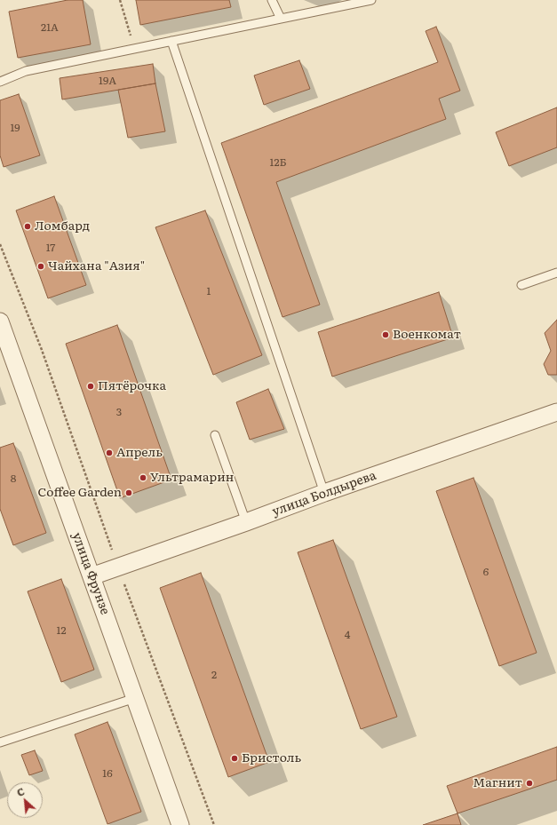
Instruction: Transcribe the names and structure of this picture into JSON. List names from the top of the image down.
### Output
{
  "streets": {
    "street": ["улица Болдырева", "улица Фрунзе"]
  },
  "crossings": [
    ["улица Болдырева", "улица Фрунзе"]
  ],
  "places": [
    "Ломбард",
    "Чайхана \"Азия\"",
    "Военкомат",
    "Пятёрочка",
    "Апрель",
    "Ультрамарин",
    "Coffee Garden",
    "Бристоль",
    "Магнит"
  ],
  "house_numbers": [
    "21А",
    "19А",
    "19",
    "12Б",
    "17",
    "1",
    "3",
    "8",
    "6",
    "12",
    "4",
    "2",
    "16"
  ],
  "north": "top left"
}
